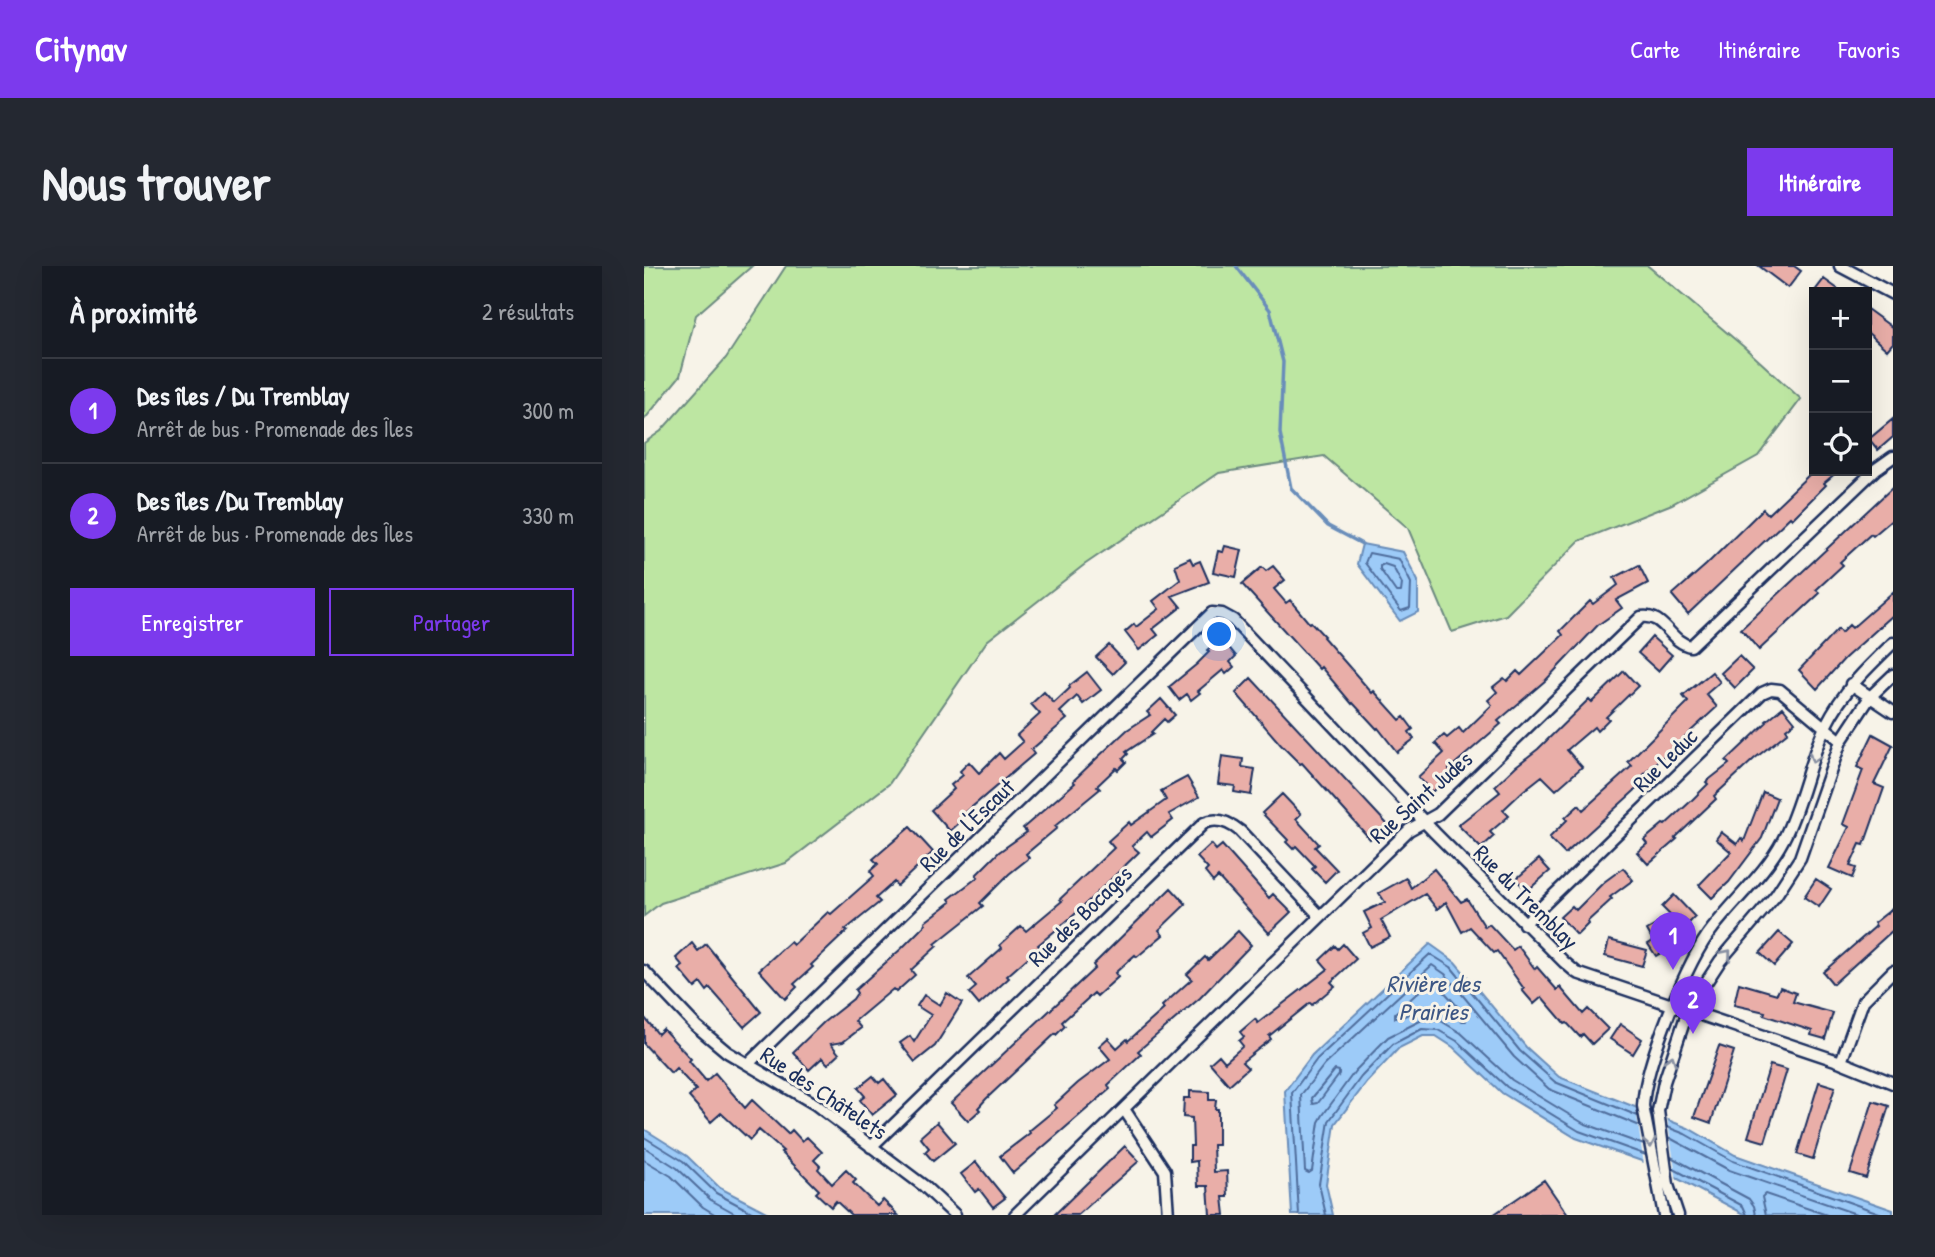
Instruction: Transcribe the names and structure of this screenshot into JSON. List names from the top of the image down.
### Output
{
  "streets": {
    "street": [
      "Rue Leduc",
      "Rue Saint Judes",
      "Rue de l'Escaut",
      "Rue du Tremblay",
      "Rue des Bocages",
      "Rue des Châtelets"
    ]
  },
  "crossings": [
    ["Rue Leduc", "Rue du Tremblay"],
    ["Rue Saint Judes", "Rue du Tremblay"],
    ["Rue Saint Judes", "Rue des Bocages"],
    ["Rue de l'Escaut", "Rue du Tremblay"],
    ["Rue de l'Escaut", "Rue des Châtelets"],
    ["Rue des Bocages", "Rue des Châtelets"]
  ],
  "water": ["Rivière des Prairies"],
  "page": {
    "header": "Citynav",
    "nav": ["Carte", "Itinéraire", "Favoris"],
    "buttons": [
      "Itinéraire",
      ["Enregistrer", "Partager"]
    ],
    "title": "Nous trouver",
    "heading": ["À proximité", "2 résultats"],
    "map_buttons": ["+", "−"],
    "list": [
      {
        "mark": "1",
        "name": "Des îles / Du Tremblay",
        "note": "Arrêt de bus · Promenade des Îles",
        "value": "300 m"
      },
      {
        "mark": "2",
        "name": "Des îles /Du Tremblay",
        "note": "Arrêt de bus · Promenade des Îles",
        "value": "330 m"
      }
    ],
    "pins": ["1", "2"]
  }
}
